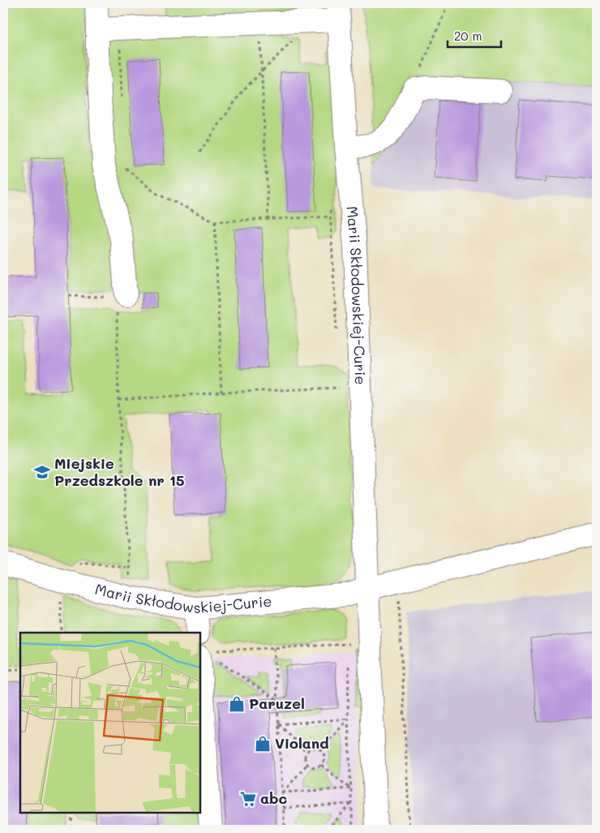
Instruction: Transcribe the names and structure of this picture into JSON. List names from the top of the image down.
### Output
{
  "streets": {
    "street": ["Marii Skłodowskiej-Curie"]
  },
  "places": {
    "school or university": ["Miejskie Przedszkole nr 15"],
    "shop": ["Paruzel", "Violand"],
    "supermarket": ["abc"]
  },
  "scale_bar": "20 m"
}
